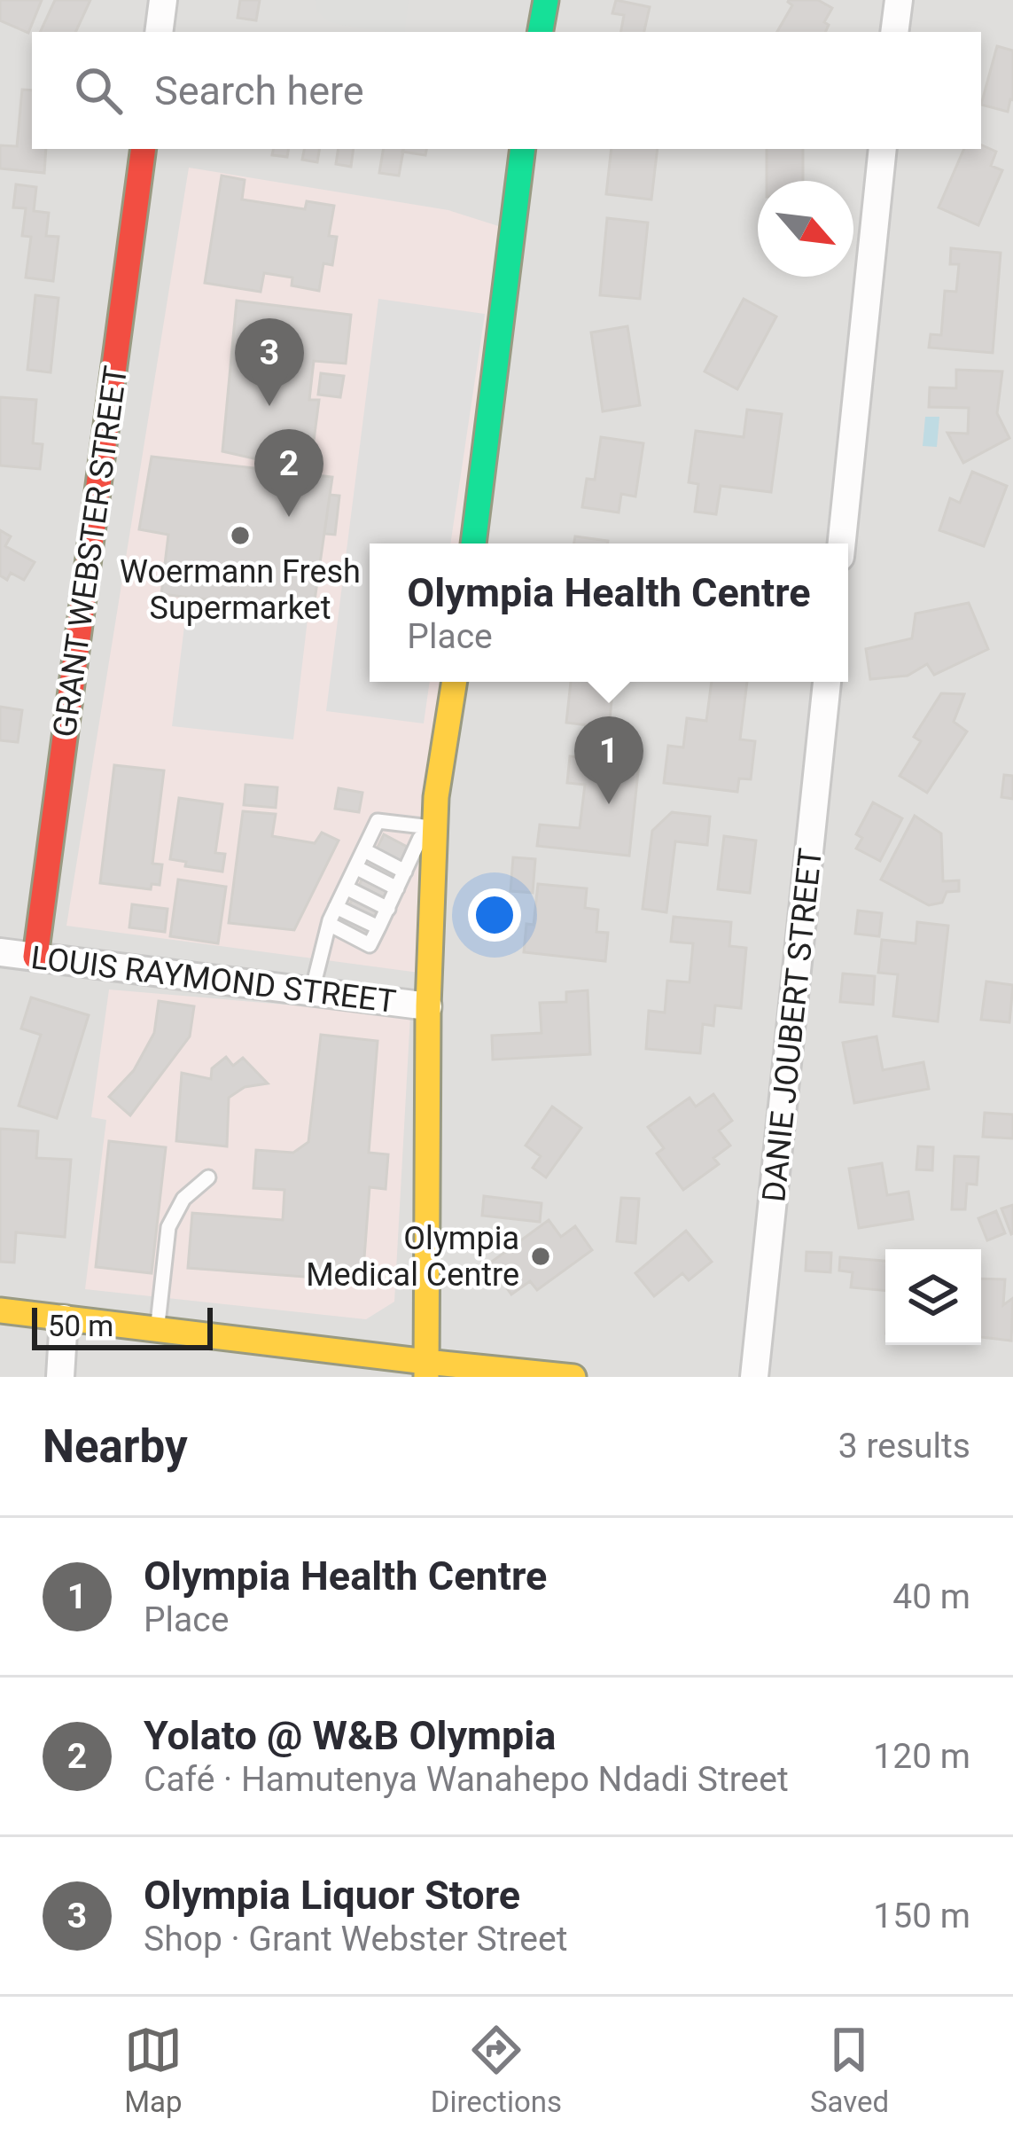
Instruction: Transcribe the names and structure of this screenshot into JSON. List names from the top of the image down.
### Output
{
  "streets": {
    "street": ["GRANT WEBSTER STREET", "LOUIS RAYMOND STREET", "DANIE JOUBERT STREET"]
  },
  "crossings": [
    ["GRANT WEBSTER STREET", "LOUIS RAYMOND STREET"]
  ],
  "places": ["Woermann Fresh Supermarket", "Olympia Medical Centre"],
  "scale_bar": "50 m",
  "north": "bottom right",
  "page": {
    "search": "Search here",
    "pins": ["3", "2", "1"],
    "popup": ["Olympia Health Centre", "Place"],
    "scale": "50 m",
    "heading": ["Nearby", "3 results"],
    "list": [
      {
        "mark": "1",
        "name": "Olympia Health Centre",
        "note": "Place",
        "value": "40 m"
      },
      {
        "mark": "2",
        "name": "Yolato @ W&B Olympia",
        "note": "Café · Hamutenya Wanahepo Ndadi Street",
        "value": "120 m"
      },
      {
        "mark": "3",
        "name": "Olympia Liquor Store",
        "note": "Shop · Grant Webster Street",
        "value": "150 m"
      }
    ],
    "nav": ["Map", "Directions", "Saved"]
  }
}
